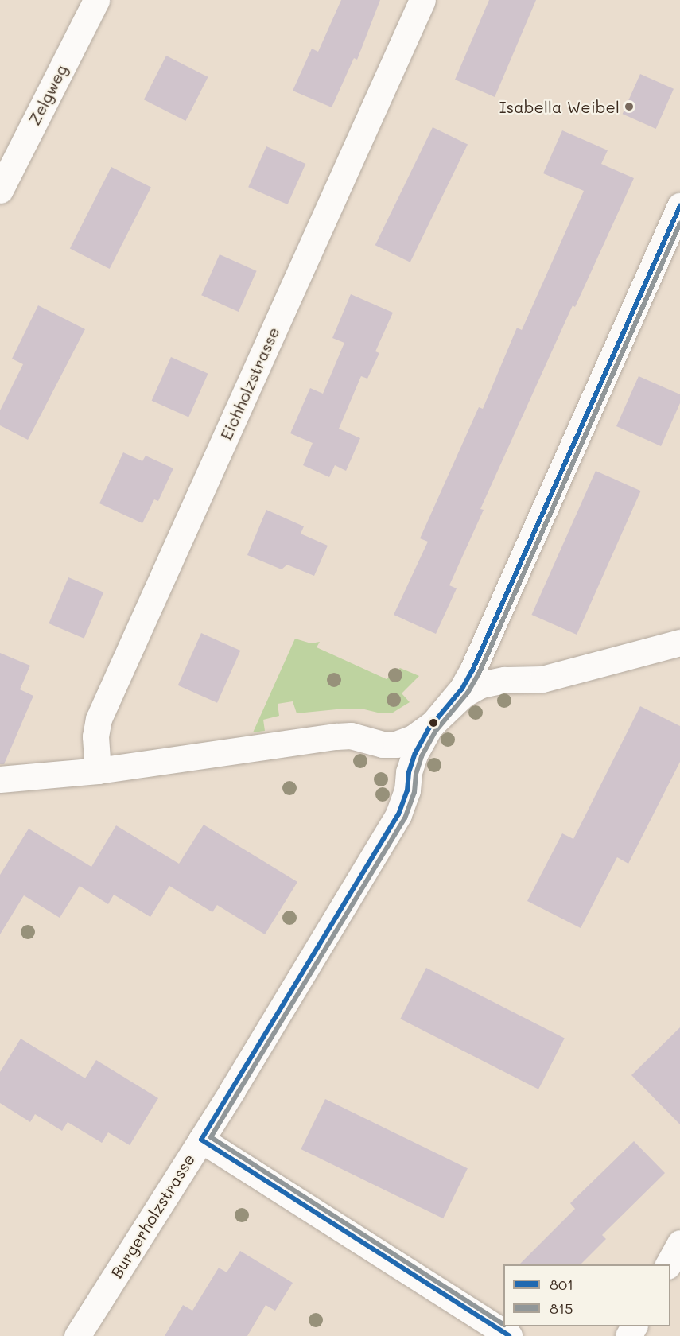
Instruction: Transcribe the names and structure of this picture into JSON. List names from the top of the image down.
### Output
{
  "streets": {
    "street": ["Zelgweg", "Eichholzstrasse", "Burgerholzstrasse"]
  },
  "places": ["Isabella Weibel"],
  "lines": ["transit line 801", "transit line 815"],
  "legend": ["801", "815"]
}
